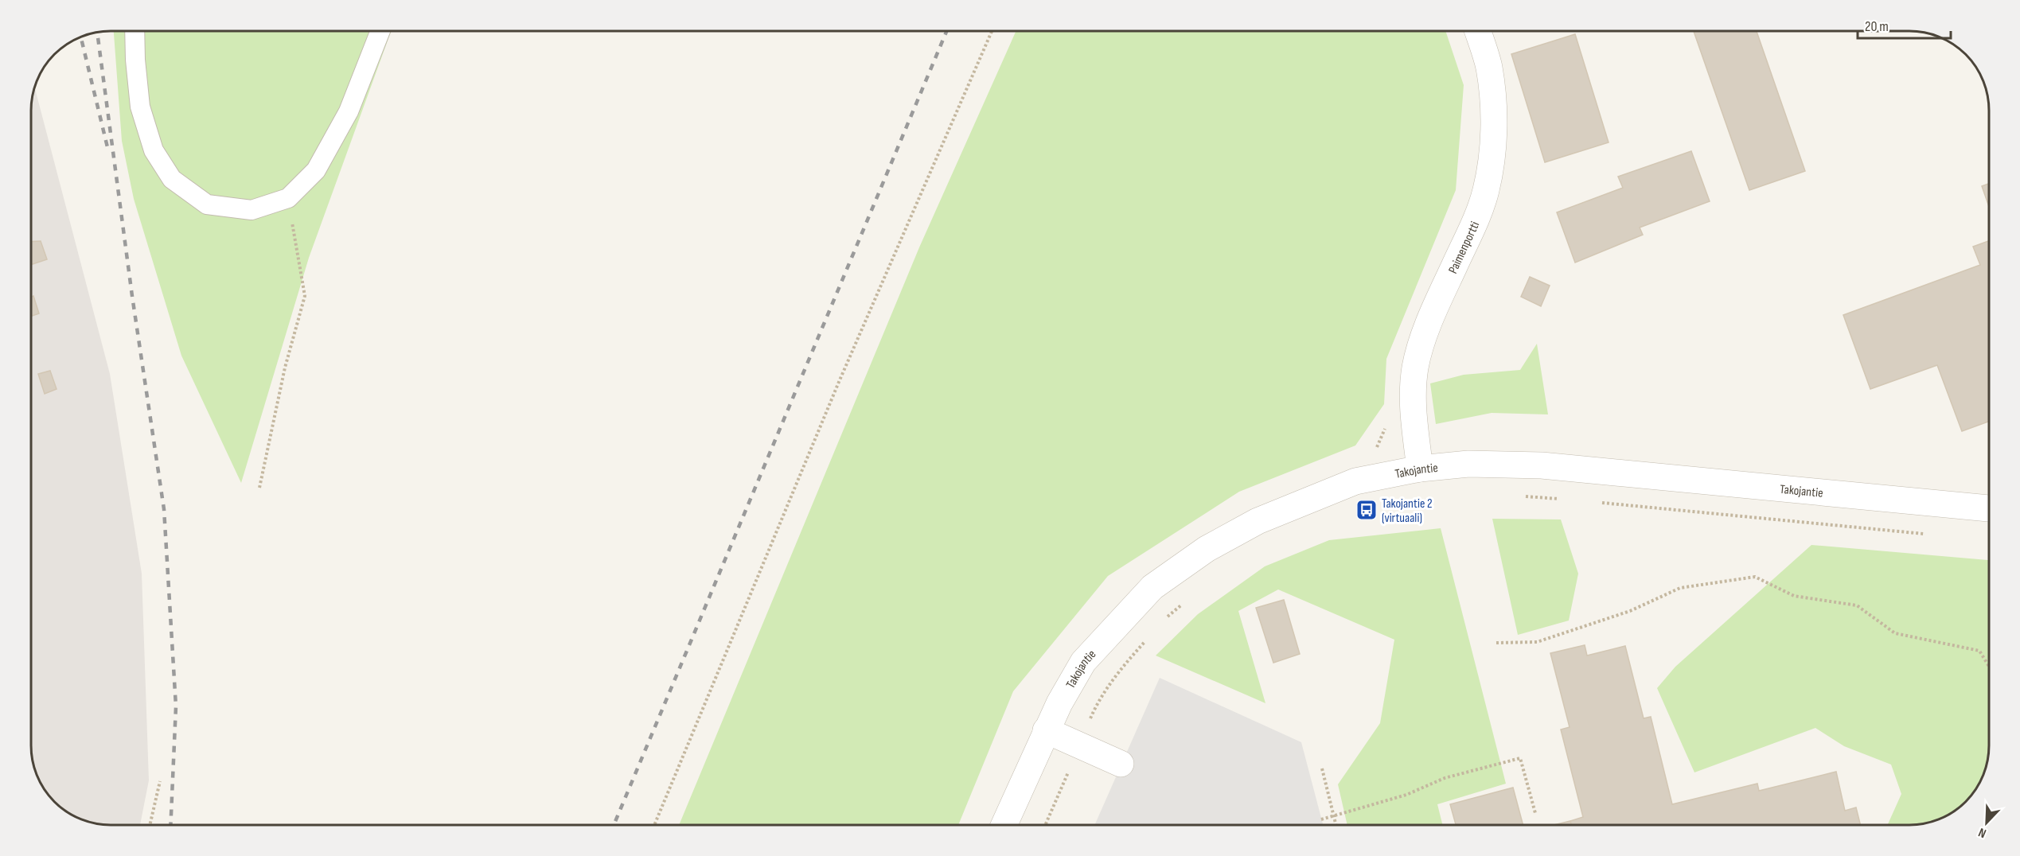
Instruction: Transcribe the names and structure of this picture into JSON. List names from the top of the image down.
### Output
{
  "streets": {
    "street": ["Paimenportti", "Takojantie"]
  },
  "crossings": [
    ["Paimenportti", "Takojantie"]
  ],
  "places": {
    "bus stop": ["Takojantie 2 (virtuaali)"]
  },
  "scale_bar": "20 m",
  "north": "bottom left"
}
